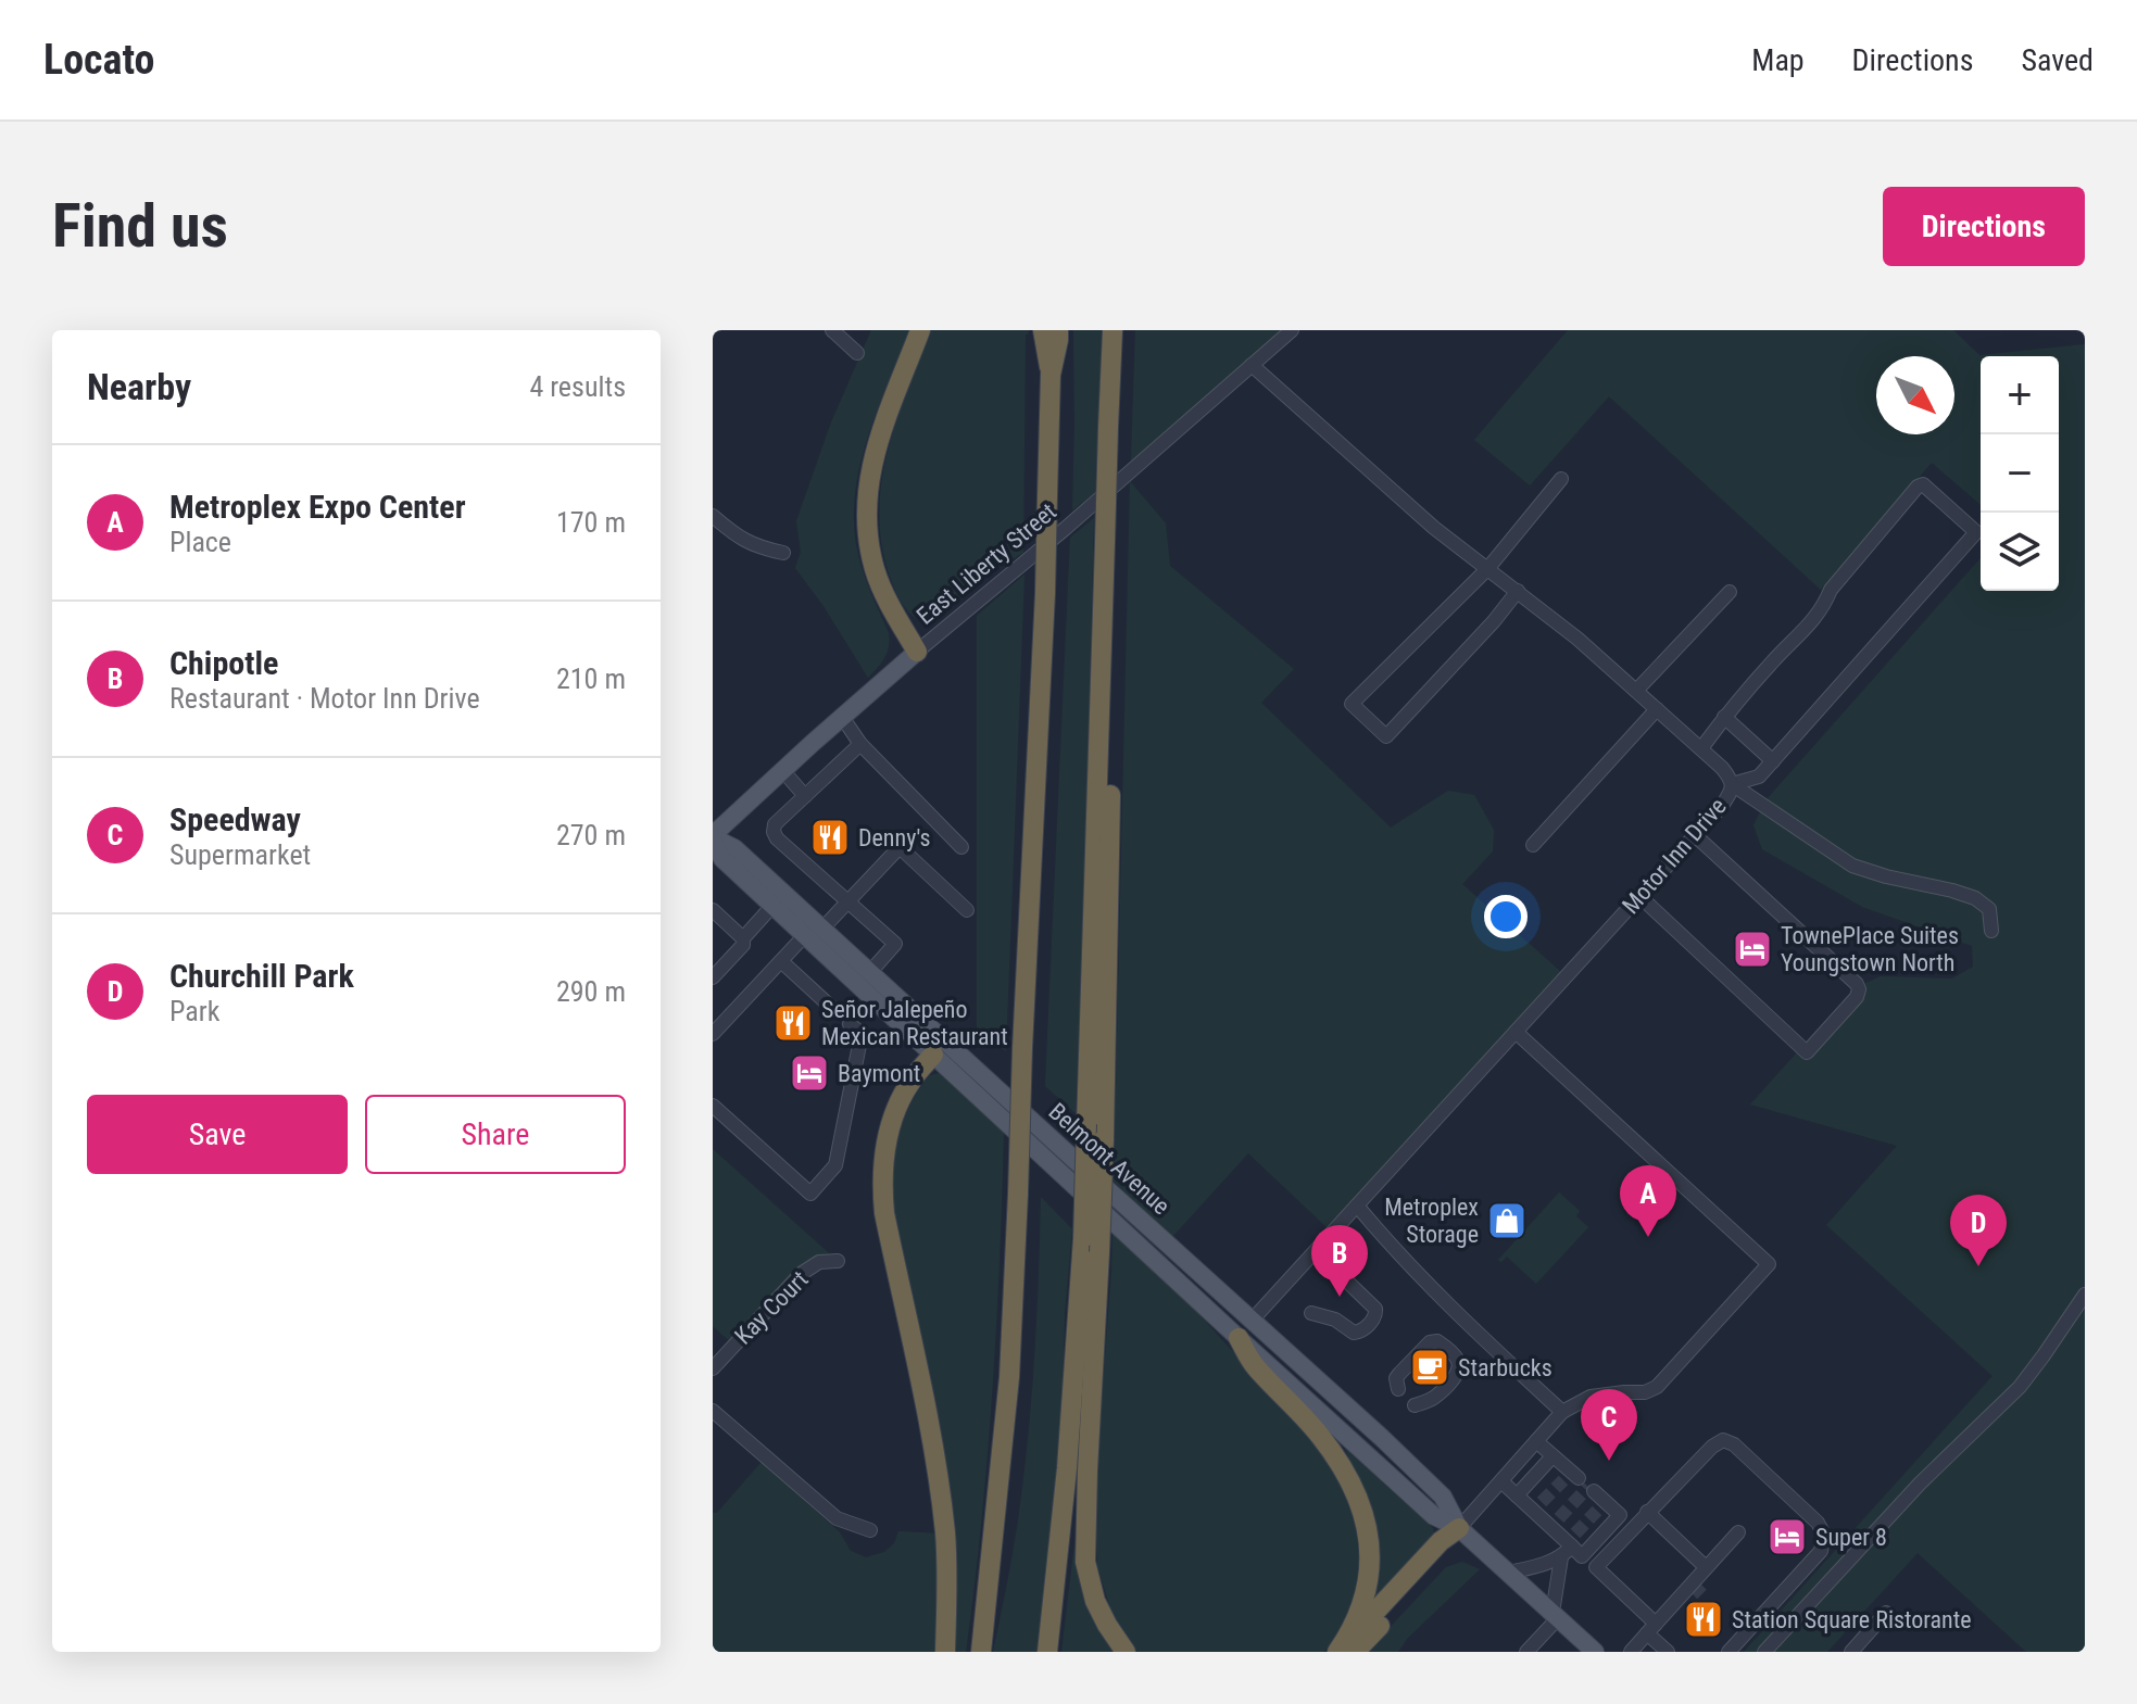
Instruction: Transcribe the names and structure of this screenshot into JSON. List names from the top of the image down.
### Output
{
  "streets": {
    "main road": ["East Liberty Street", "Belmont Avenue"],
    "street": ["Motor Inn Drive", "Kay Court"]
  },
  "crossings": [
    ["East Liberty Street", "Motor Inn Drive"],
    ["East Liberty Street", "Belmont Avenue"],
    ["Motor Inn Drive", "Belmont Avenue"]
  ],
  "places": {
    "restaurant": ["Denny's", "Señor Jalepeño Mexican Restaurant", "Station Square Ristorante"],
    "hotel": ["TownePlace Suites Youngstown North", "Baymont", "Super 8"],
    "shop": ["Metroplex Storage"],
    "cafe": ["Starbucks"]
  },
  "north": "bottom right",
  "page": {
    "header": "Locato",
    "nav": ["Map", "Directions", "Saved"],
    "buttons": [
      "Directions",
      ["Save", "Share"]
    ],
    "title": "Find us",
    "heading": ["Nearby", "4 results"],
    "map_buttons": ["+", "−"],
    "list": [
      {
        "mark": "A",
        "name": "Metroplex Expo Center",
        "note": "Place",
        "value": "170 m"
      },
      {
        "mark": "B",
        "name": "Chipotle",
        "note": "Restaurant · Motor Inn Drive",
        "value": "210 m"
      },
      {
        "mark": "C",
        "name": "Speedway",
        "note": "Supermarket",
        "value": "270 m"
      },
      {
        "mark": "D",
        "name": "Churchill Park",
        "note": "Park",
        "value": "290 m"
      }
    ],
    "pins": [
      "A",
      "D",
      "B",
      "C"
    ]
  }
}
